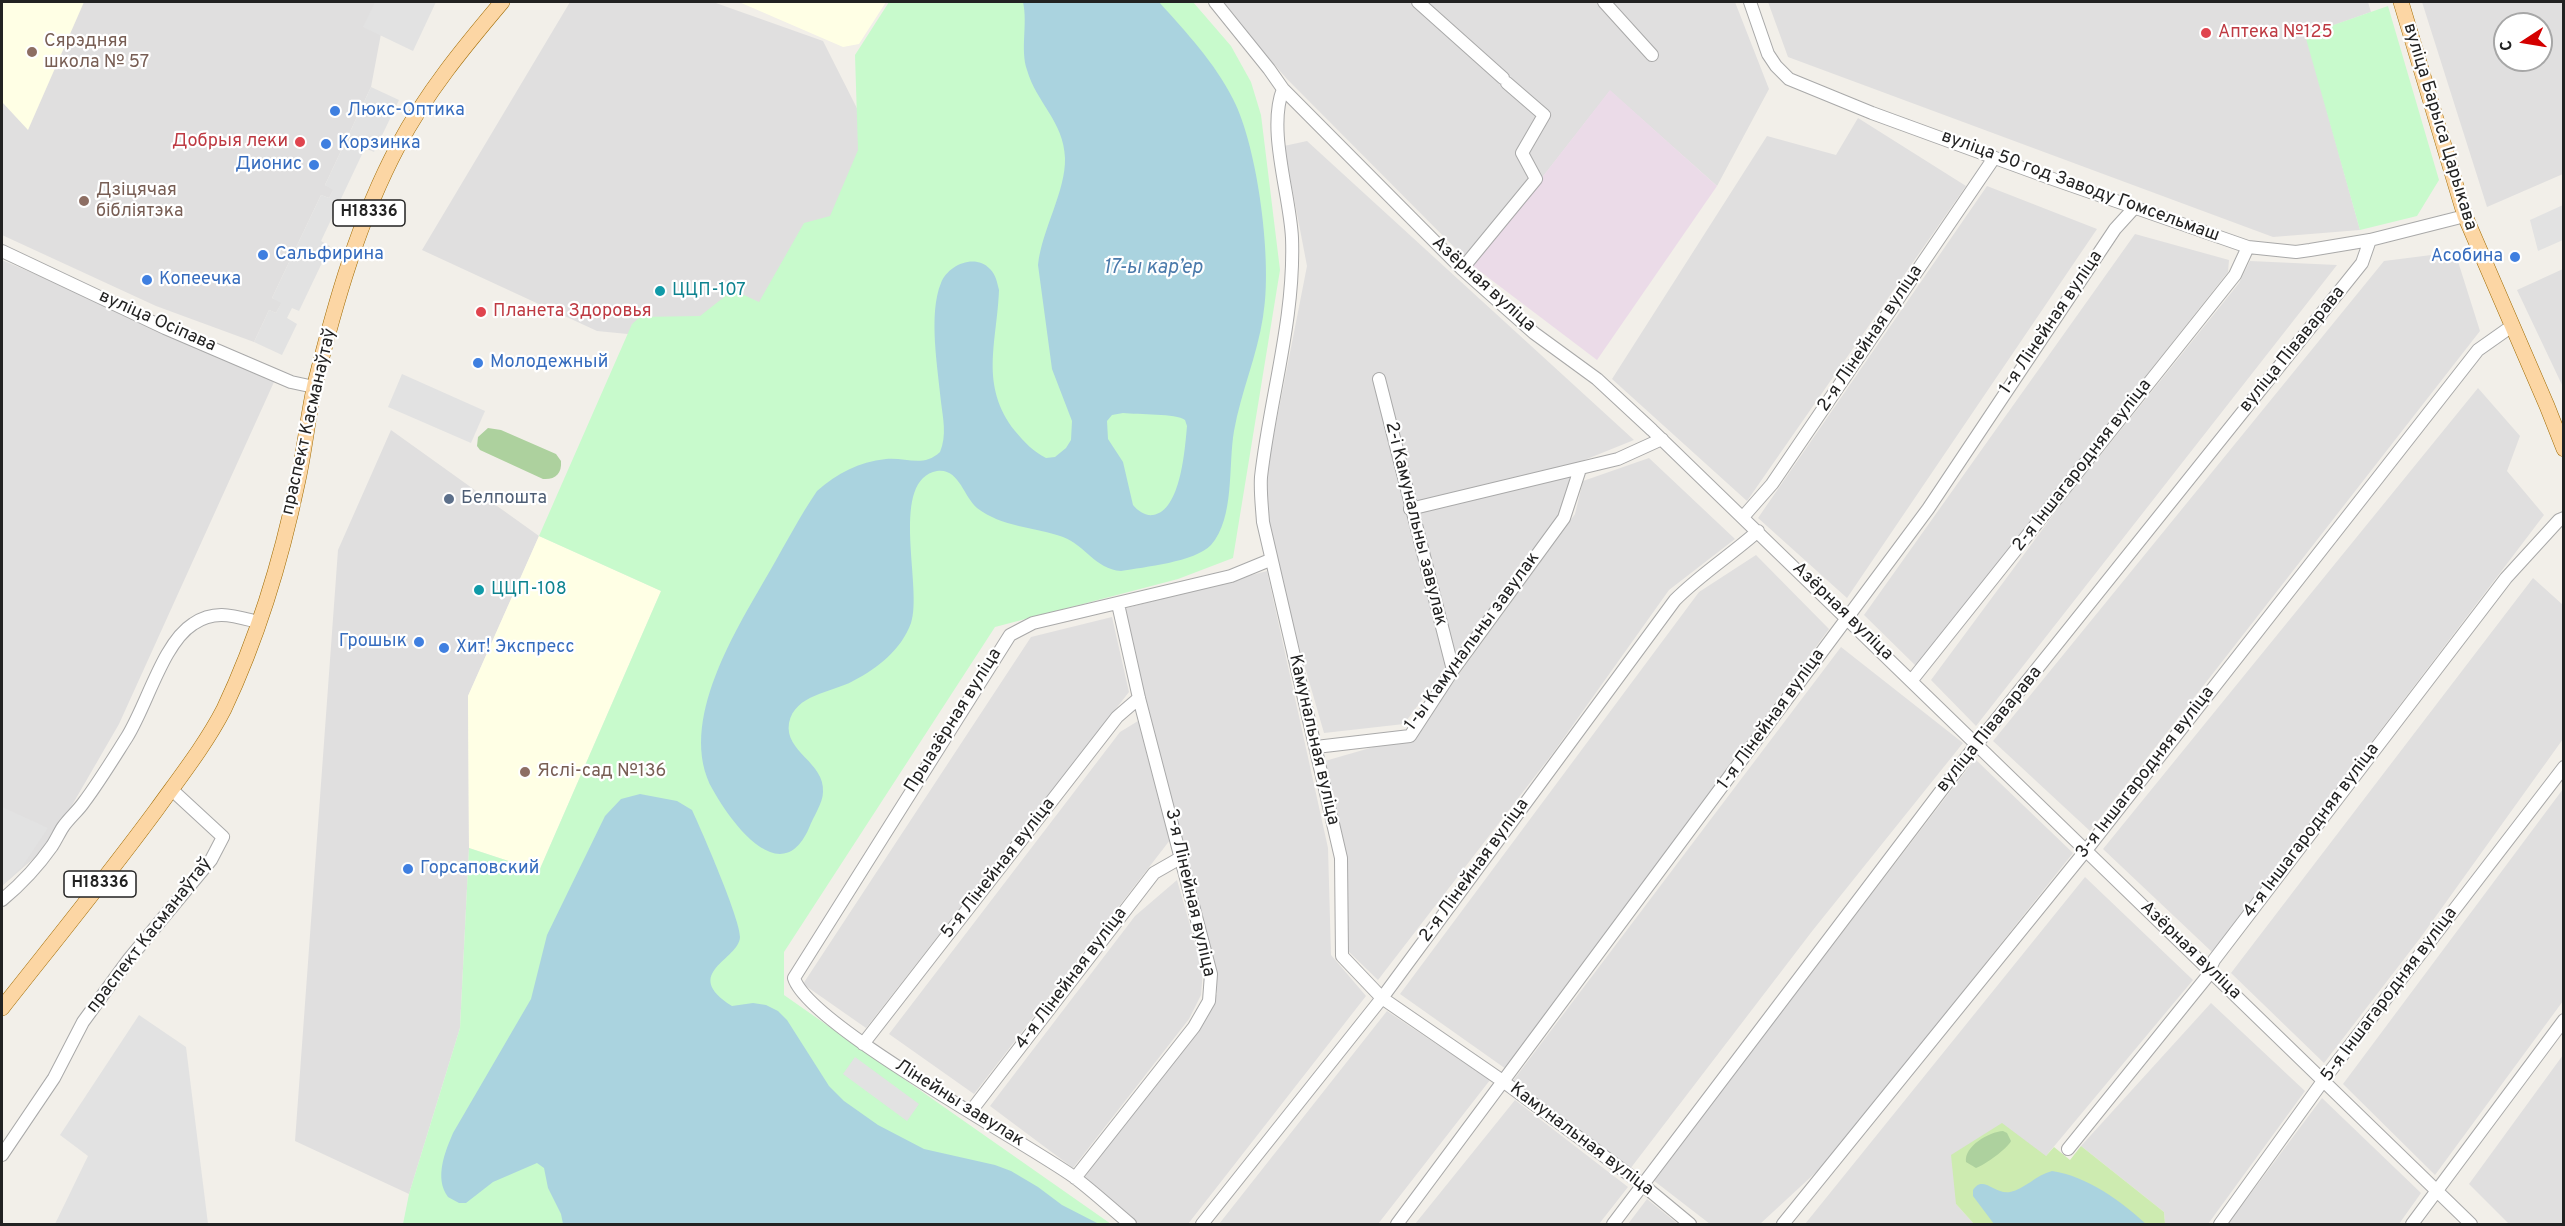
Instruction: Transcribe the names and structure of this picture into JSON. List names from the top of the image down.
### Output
{
  "streets": {
    "main road": ["вуліца Барыса Царыкава", "Н18336", "праспект Касманаўтаў"],
    "street": [
      "вуліца 50 год Заводу Гомсельмаш",
      "Азёрная вуліца",
      "вуліца Осіпава",
      "1-я Лінейная вуліца",
      "2-я Лінейная вуліца",
      "вуліца Піваварава",
      "2-я Іншагародняя вуліца",
      "2-і Камунальны завулак",
      "1-ы Камунальны завулак",
      "Прыазёрная вуліца",
      "Камунальная вуліца",
      "3-я Іншагародняя вуліца",
      "4-я Іншагародняя вуліца",
      "5-я Лінейная вуліца",
      "3-я Лінейная вуліца",
      "4-я Лінейная вуліца",
      "5-я Іншагародняя вуліца",
      "Лінейны завулак"
    ]
  },
  "crossings": [
    ["вуліца Барыса Царыкава", "вуліца 50 год Заводу Гомсельмаш"],
    ["вуліца Барыса Царыкава", "3-я Іншагародняя вуліца"],
    ["вуліца 50 год Заводу Гомсельмаш", "1-я Лінейная вуліца"],
    ["вуліца 50 год Заводу Гомсельмаш", "2-я Лінейная вуліца"],
    ["вуліца 50 год Заводу Гомсельмаш", "вуліца Піваварава"],
    ["вуліца 50 год Заводу Гомсельмаш", "2-я Іншагародняя вуліца"],
    ["Азёрная вуліца", "1-я Лінейная вуліца"],
    ["Азёрная вуліца", "2-я Лінейная вуліца"],
    ["Азёрная вуліца", "вуліца Піваварава"],
    ["Азёрная вуліца", "2-я Іншагародняя вуліца"],
    ["Азёрная вуліца", "Камунальная вуліца"],
    ["Азёрная вуліца", "3-я Іншагародняя вуліца"],
    ["Азёрная вуліца", "4-я Іншагародняя вуліца"],
    ["Азёрная вуліца", "5-я Іншагародняя вуліца"],
    ["вуліца Осіпава", "праспект Касманаўтаў"],
    ["1-я Лінейная вуліца", "Камунальная вуліца"],
    ["2-я Лінейная вуліца", "Камунальная вуліца"],
    ["вуліца Піваварава", "Камунальная вуліца"],
    ["2-і Камунальны завулак", "1-ы Камунальны завулак"],
    ["1-ы Камунальны завулак", "Камунальная вуліца"],
    ["Прыазёрная вуліца", "Камунальная вуліца"],
    ["Прыазёрная вуліца", "3-я Лінейная вуліца"],
    ["Прыазёрная вуліца", "Лінейны завулак"],
    ["5-я Лінейная вуліца", "3-я Лінейная вуліца"],
    ["5-я Лінейная вуліца", "Лінейны завулак"],
    ["3-я Лінейная вуліца", "4-я Лінейная вуліца"],
    ["3-я Лінейная вуліца", "Лінейны завулак"],
    ["4-я Лінейная вуліца", "Лінейны завулак"]
  ],
  "water": ["17-ы кар’ер"],
  "places": [
    "Аптека №125",
    "Сярэдняя школа № 57",
    "Люкс-Оптика",
    "Добрыя леки",
    "Корзинка",
    "Дионис",
    "Дзіцячая бібліятэка",
    "Сальфирина",
    "Асобина",
    "Копеечка",
    "ЦЦП-107",
    "Планета Здоровья",
    "Молодежный",
    "Белпошта",
    "ЦЦП-108",
    "Грошык",
    "Хит! Экспресс",
    "Яслі-сад №136",
    "Горсаповский"
  ],
  "north": "left"
}
